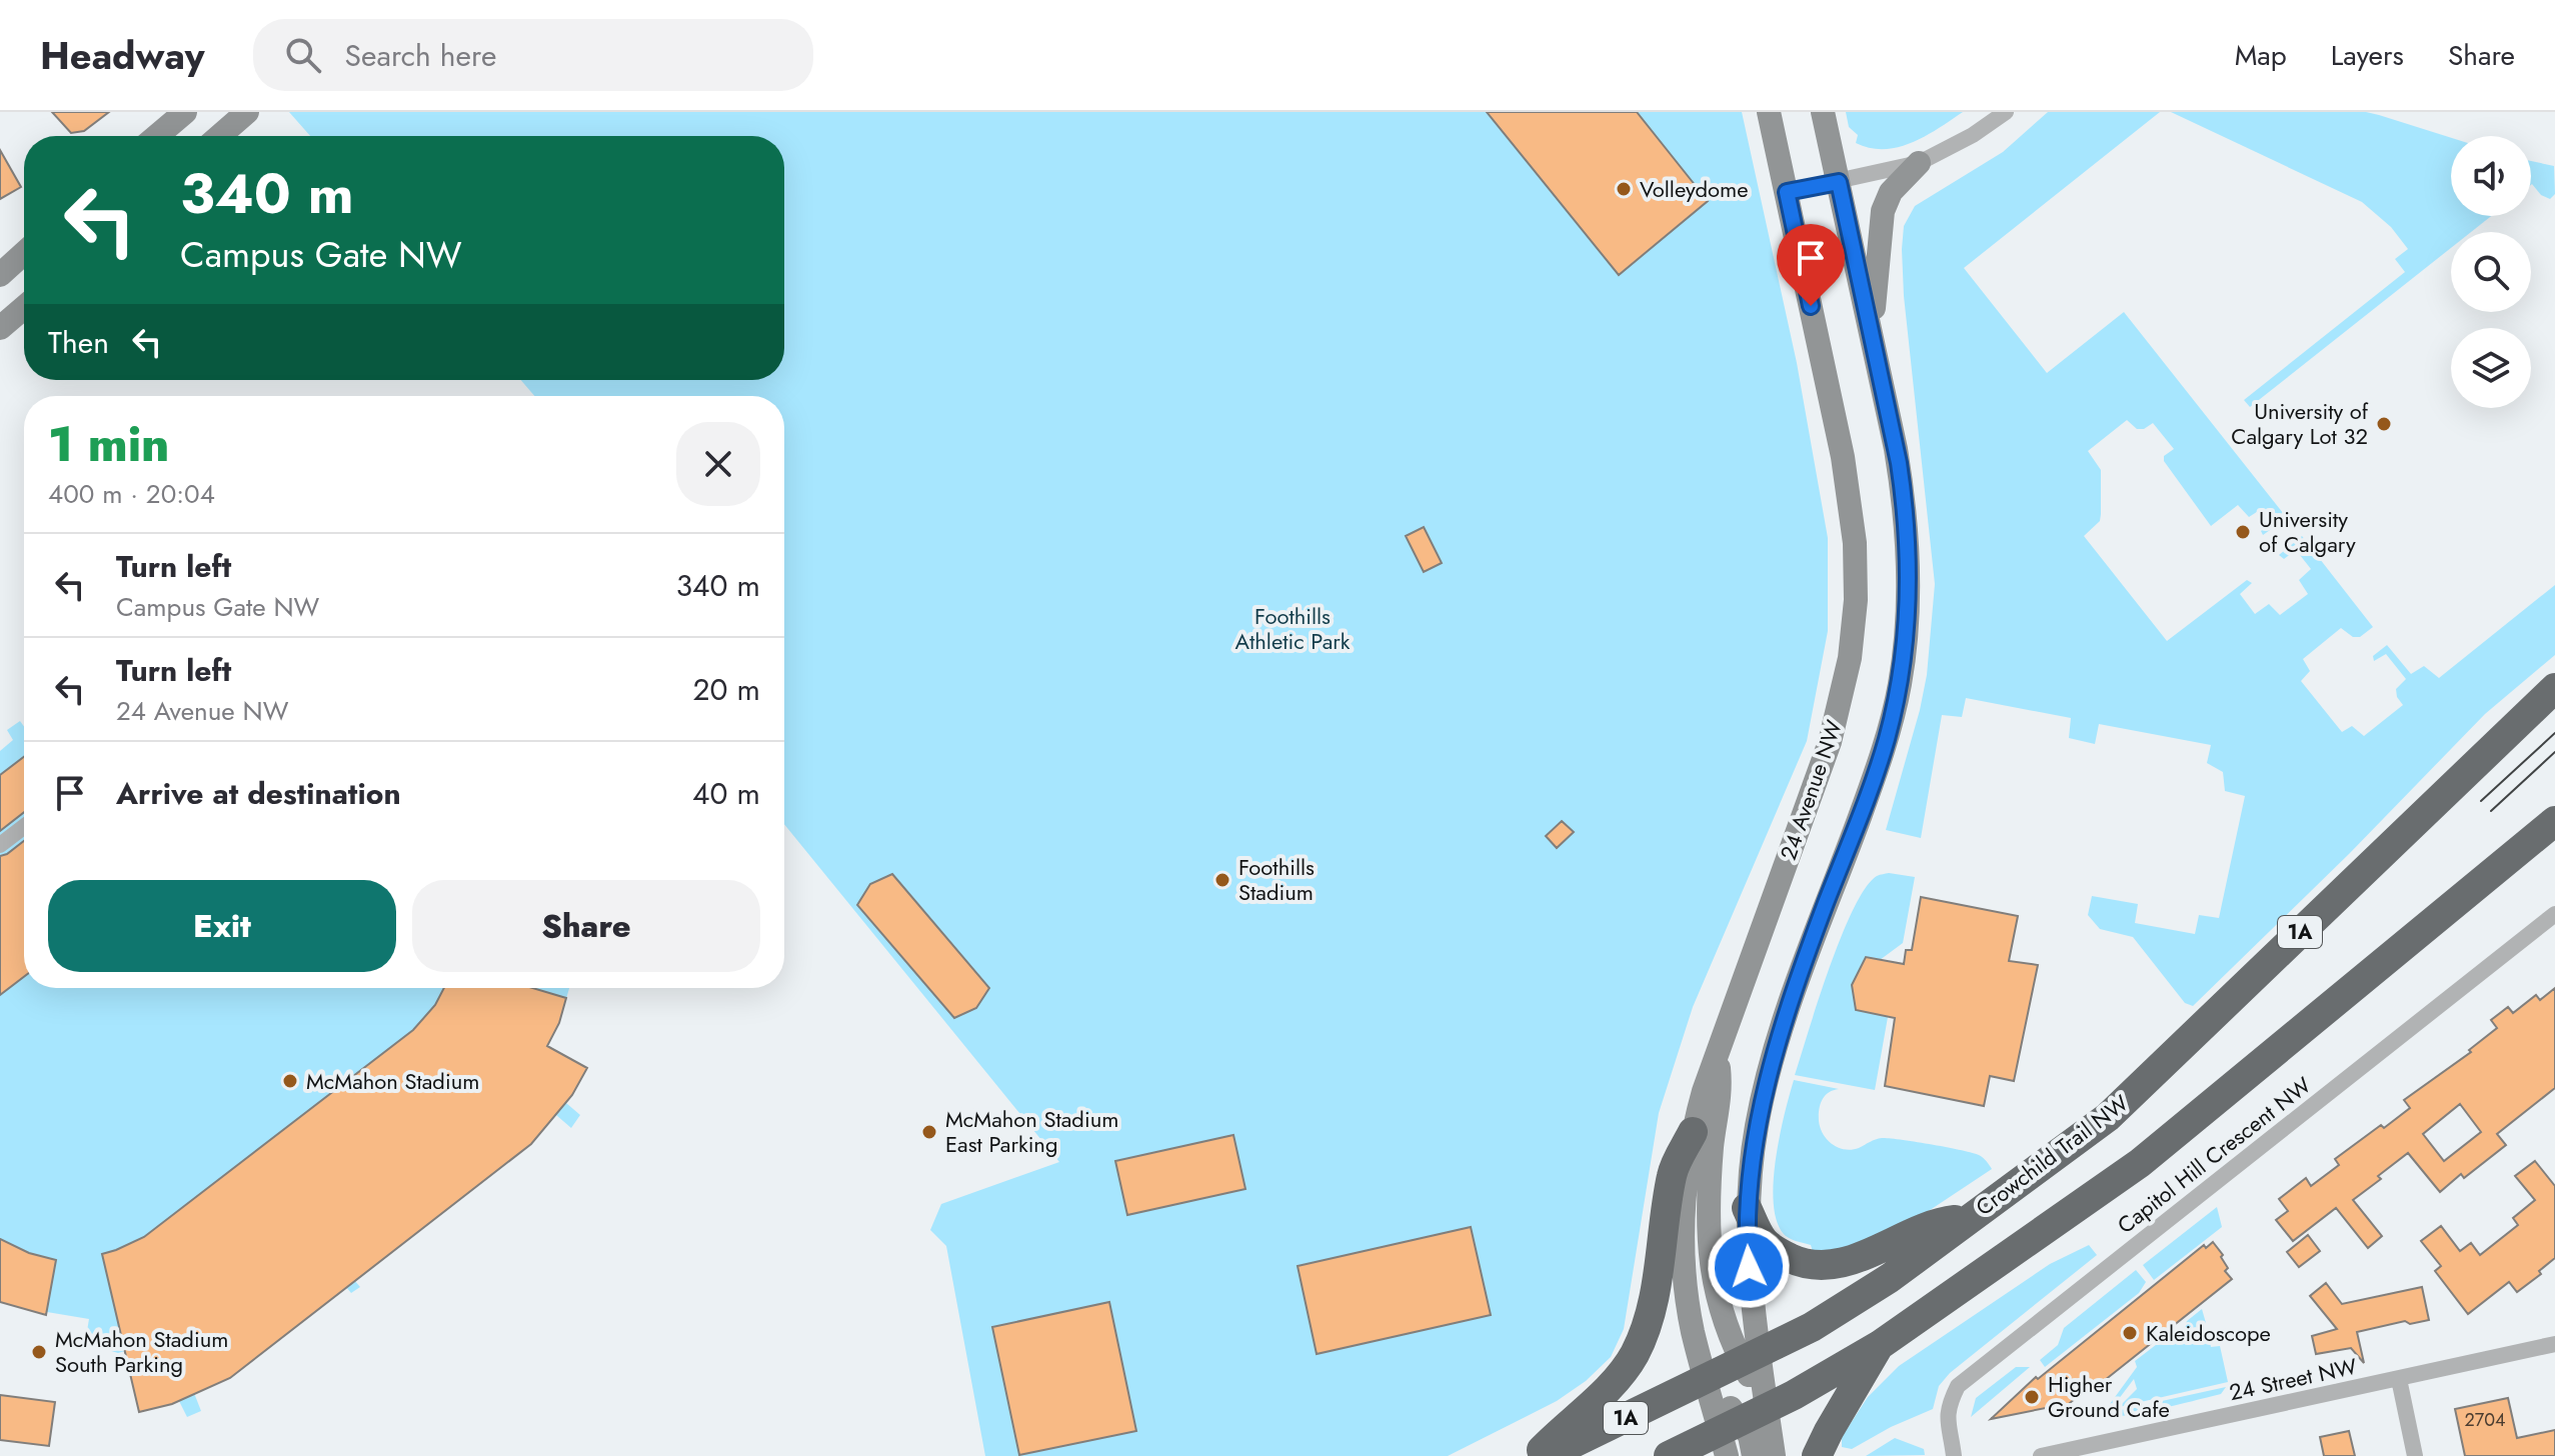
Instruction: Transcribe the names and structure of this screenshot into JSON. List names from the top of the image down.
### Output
{
  "streets": {
    "highway": ["1A", "Crowchild Trail NW"],
    "street": ["24 Avenue NW", "Capitol Hill Crescent NW", "24 Street NW"]
  },
  "crossings": [
    ["24 Avenue NW", "1A"],
    ["24 Avenue NW", "Crowchild Trail NW"]
  ],
  "parks": ["Foothills Athletic Park"],
  "places": [
    "Volleydome",
    "University of Calgary Lot 32",
    "University of Calgary",
    "Foothills Stadium",
    "McMahon Stadium",
    "McMahon Stadium East Parking",
    "Kaleidoscope",
    "McMahon Stadium South Parking",
    "Higher Ground Cafe"
  ],
  "house_numbers": ["2704"],
  "page": {
    "header": "Headway",
    "search": "Search here",
    "nav": ["Map", "Layers", "Share"],
    "turn": ["340 m", "Campus Gate NW"],
    "then": "Then",
    "heading": ["1 min", "400 m · 20:04"],
    "list": [
      {
        "name": "Turn left",
        "note": "Campus Gate NW",
        "value": "340 m"
      },
      {
        "name": "Turn left",
        "note": "24 Avenue NW",
        "value": "20 m"
      },
      {
        "name": "Arrive at destination",
        "value": "40 m"
      }
    ],
    "buttons": ["Exit", "Share"]
  }
}
